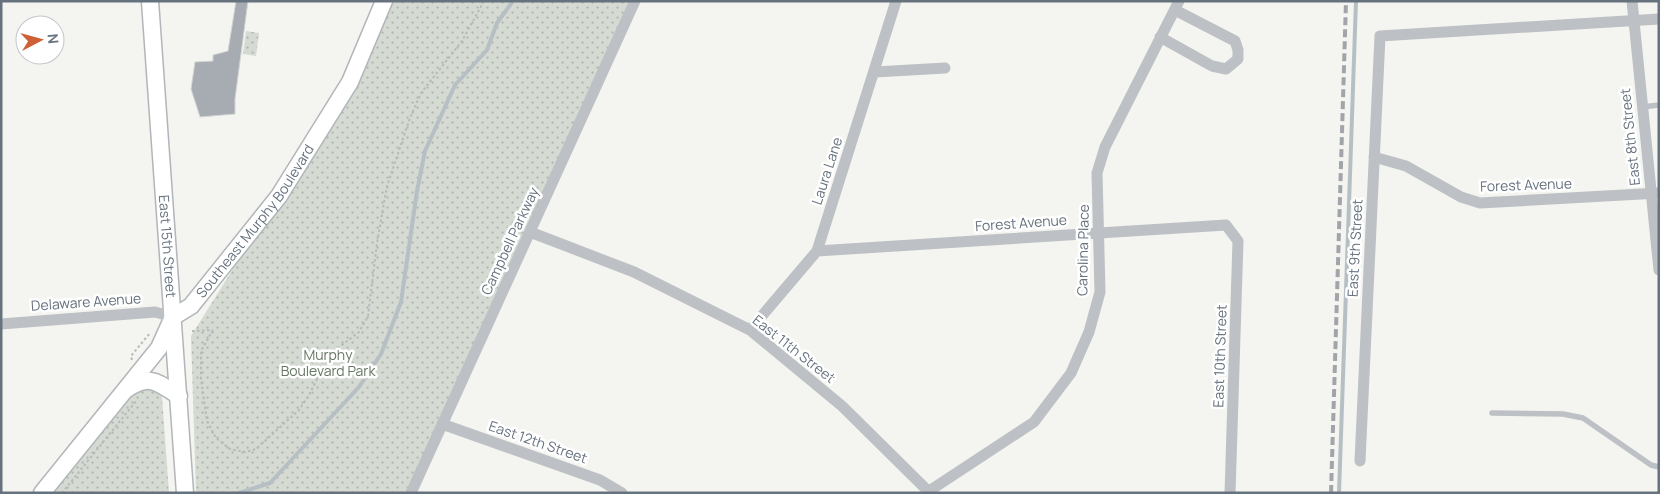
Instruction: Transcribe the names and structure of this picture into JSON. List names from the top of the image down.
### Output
{
  "streets": {
    "street": [
      "East 8th Street",
      "Laura Lane",
      "Forest Avenue",
      "Southeast Murphy Boulevard",
      "Campbell Parkway",
      "East 15th Street",
      "East 9th Street",
      "Carolina Place",
      "Delaware Avenue",
      "East 11th Street",
      "East 10th Street",
      "East 12th Street"
    ]
  },
  "crossings": [
    ["East 8th Street", "Forest Avenue"],
    ["East 8th Street", "East 9th Street"],
    ["Laura Lane", "Forest Avenue"],
    ["Laura Lane", "East 11th Street"],
    ["Forest Avenue", "East 9th Street"],
    ["Forest Avenue", "Carolina Place"],
    ["Forest Avenue", "East 10th Street"],
    ["Southeast Murphy Boulevard", "East 15th Street"],
    ["Southeast Murphy Boulevard", "Delaware Avenue"],
    ["Campbell Parkway", "East 11th Street"],
    ["Campbell Parkway", "East 12th Street"],
    ["East 15th Street", "Delaware Avenue"],
    ["Carolina Place", "East 11th Street"]
  ],
  "parks": ["Murphy Boulevard Park"],
  "north": "right"
}
